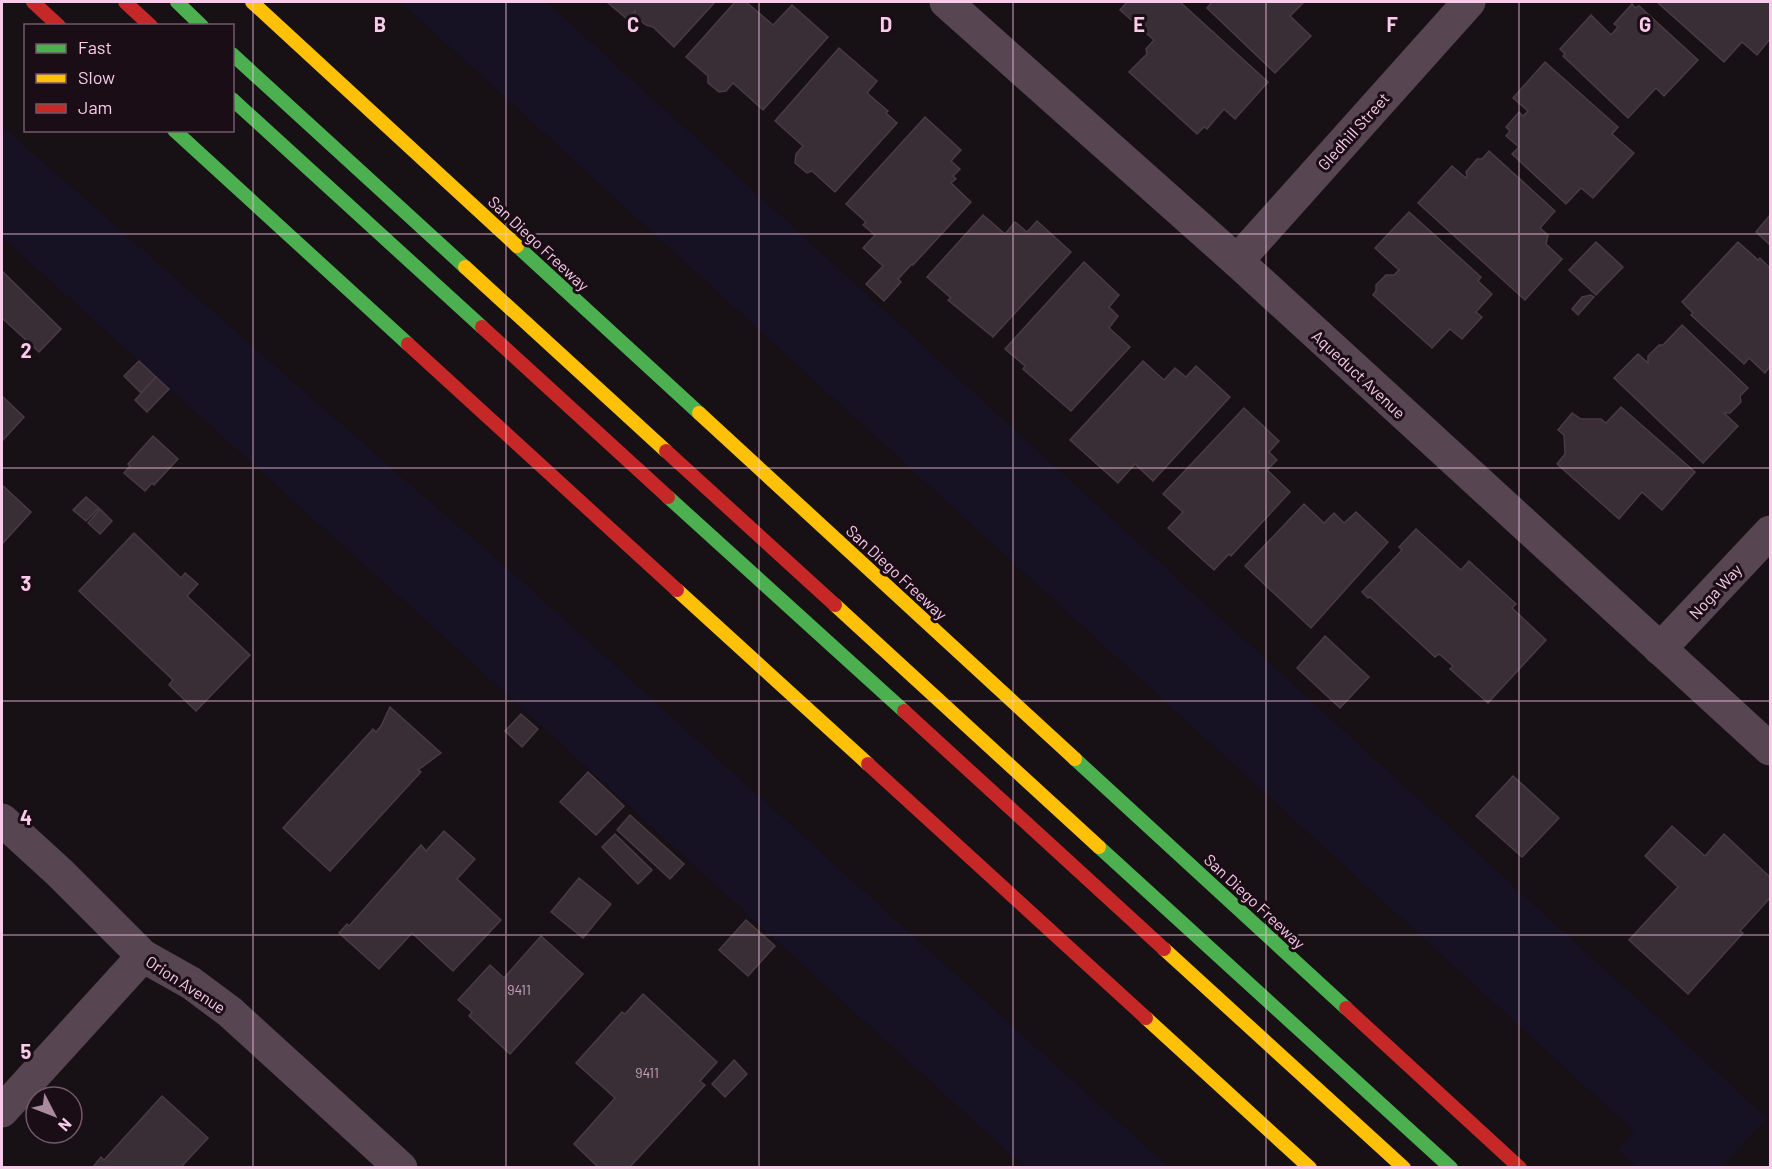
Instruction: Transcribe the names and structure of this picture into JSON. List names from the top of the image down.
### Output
{
  "streets": {
    "highway": ["San Diego Freeway"],
    "street": [
      "Gledhill Street",
      "Aqueduct Avenue",
      "Noga Way",
      "Orion Avenue"
    ]
  },
  "crossings": [
    ["Gledhill Street", "Aqueduct Avenue"],
    ["Aqueduct Avenue", "Noga Way"]
  ],
  "house_numbers": ["9411", "9411"],
  "legend": ["Fast", "Slow", "Jam"],
  "north": "bottom right",
  "grid": {
    "columns": [
      "B",
      "C",
      "D",
      "E",
      "F",
      "G"
    ],
    "rows": [
      "2",
      "3",
      "4",
      "5"
    ]
  }
}
